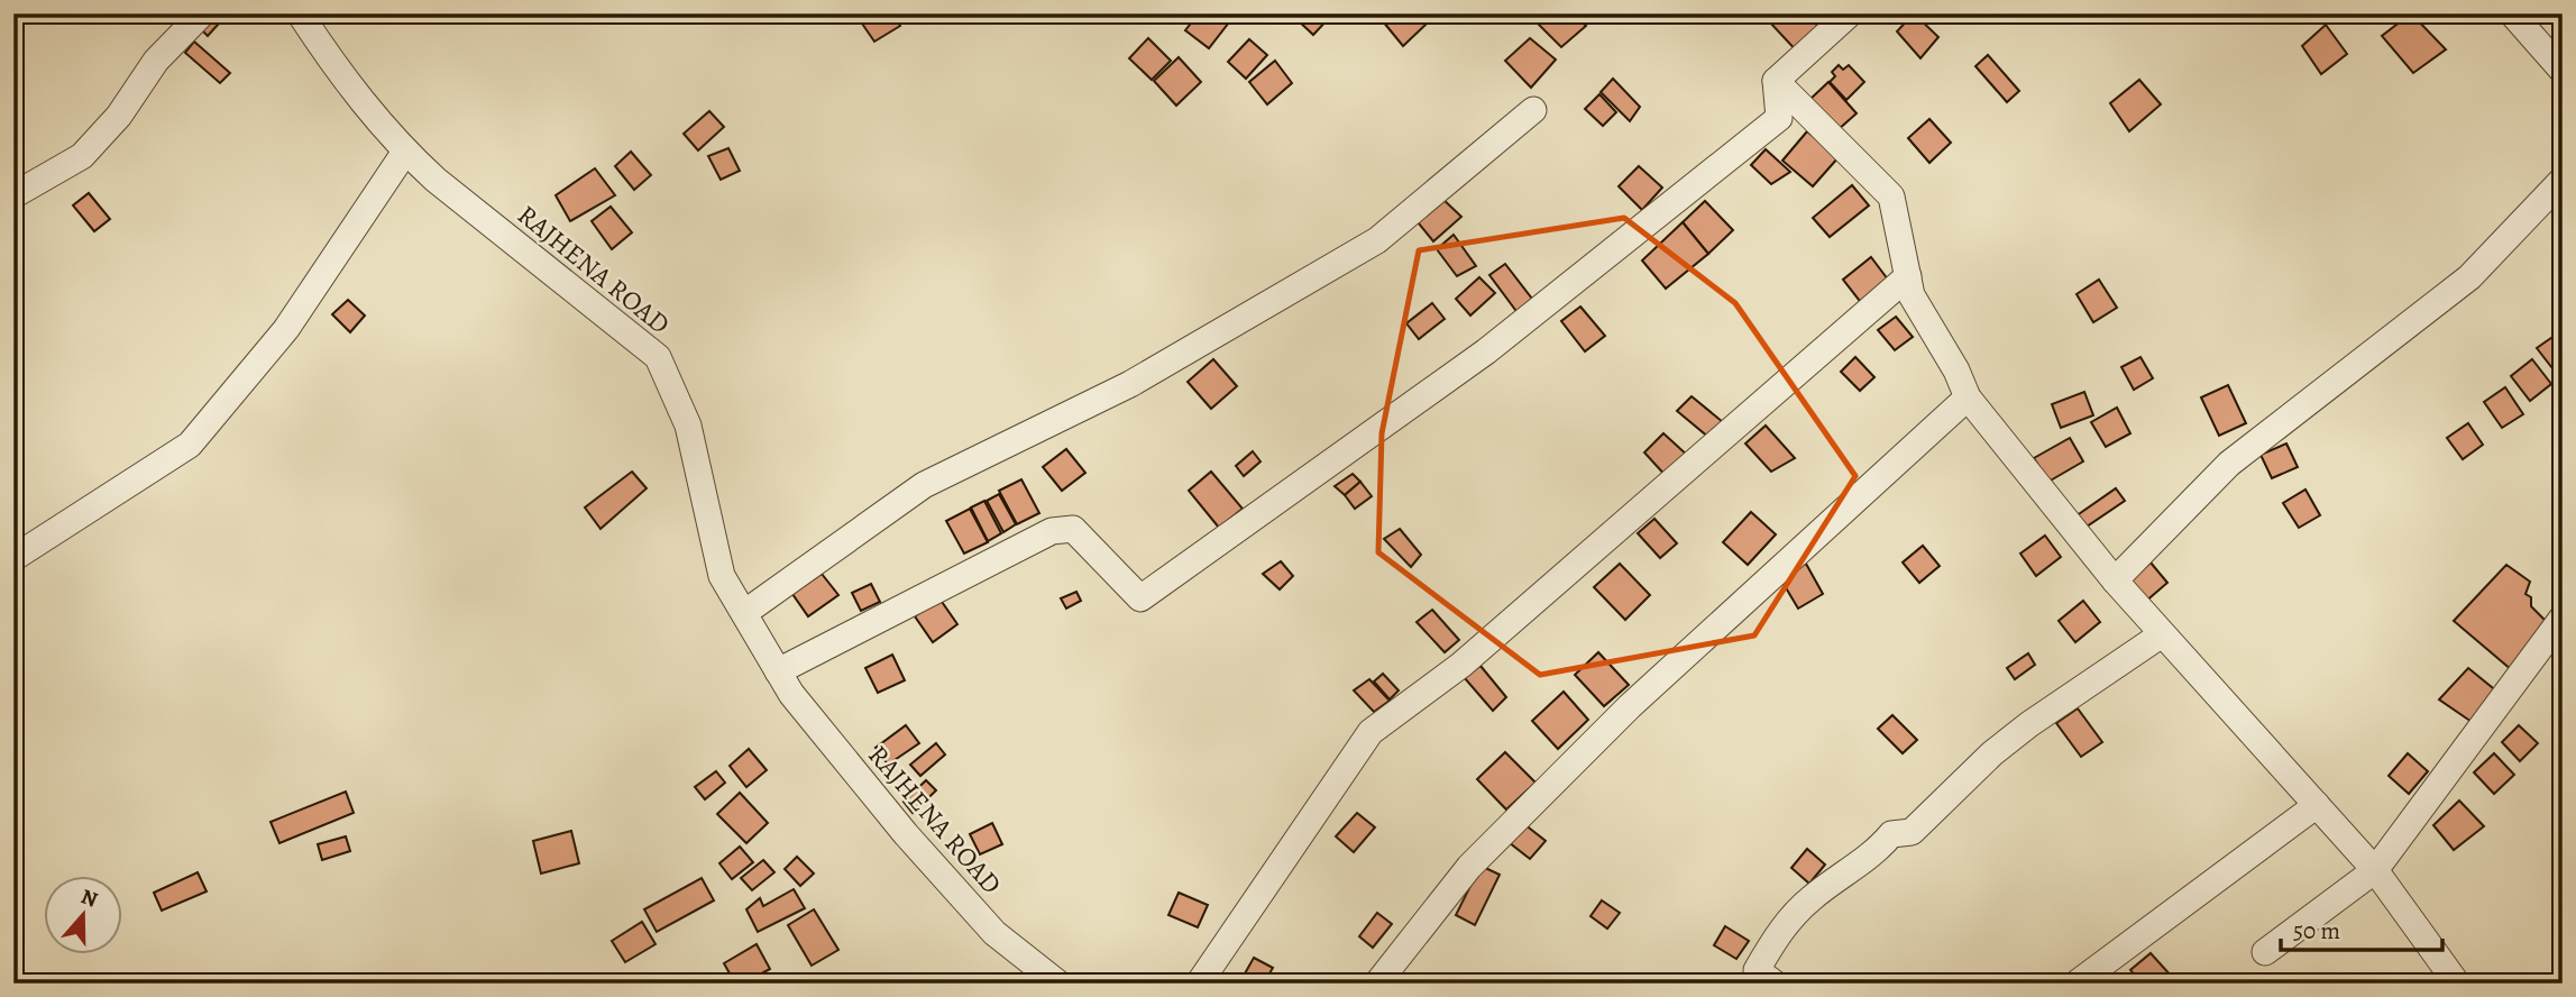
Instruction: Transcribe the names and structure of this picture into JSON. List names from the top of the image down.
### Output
{
  "streets": {
    "street": ["RAJHENA ROAD"]
  },
  "scale_bar": "50 m",
  "north": "top"
}
